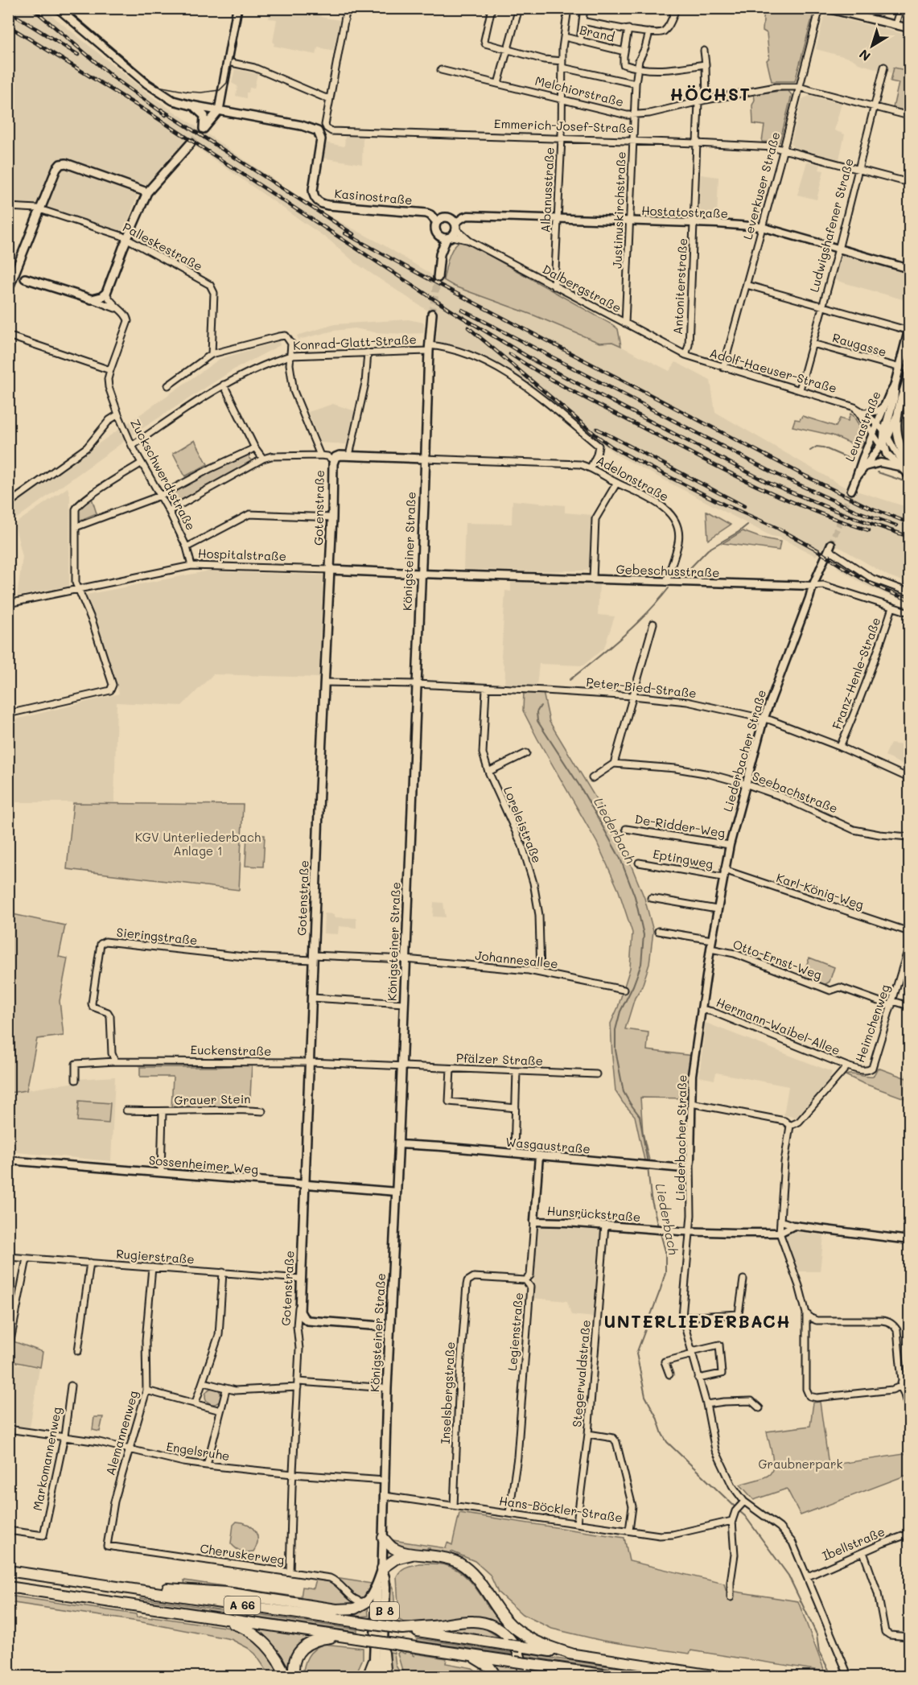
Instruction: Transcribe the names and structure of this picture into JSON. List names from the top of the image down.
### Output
{
  "streets": {
    "highway": ["A 66", "B 8"],
    "main road": [
      "Kasinostraße",
      "Leunastraße",
      "Gotenstraße",
      "Königsteiner Straße",
      "Hospitalstraße"
    ],
    "street": [
      "Brand",
      "Melchiorstraße",
      "Emmerich-Josef-Straße",
      "Leverkuser Straße",
      "Albanusstraße",
      "Justinuskirchstraße",
      "Hostatostraße",
      "Ludwigshafener Straße",
      "Palleskestraße",
      "Antoniterstraße",
      "Dalbergstraße",
      "Konrad-Glatt-Straße",
      "Raugasse",
      "Adolf-Haeuser-Straße",
      "Zuckschwerdtstraße",
      "Adelonstraße",
      "Gebeschusstraße",
      "Franz-Henle-Straße",
      "Peter-Bied-Straße",
      "Liederbacher Straße",
      "Seebachstraße",
      "Loreleistraße",
      "De-Ridder-Weg",
      "Eptingweg",
      "Karl-König-Weg",
      "Sieringstraße",
      "Johannesallee",
      "Otto-Ernst-Weg",
      "Heimchenweg",
      "Hermann-Waibel-Allee",
      "Euckenstraße",
      "Pfälzer Straße",
      "Grauer Stein",
      "Wasgaustraße",
      "Sossenheimer Weg",
      "Hunsrückstraße",
      "Rugierstraße",
      "Legienstraße",
      "Stegerwaldstraße",
      "Inselsbergstraße",
      "Alemannenweg",
      "Engelsruhe",
      "Markomannenweg",
      "Hans-Böckler-Straße",
      "Ibellstraße",
      "Cheruskerweg"
    ]
  },
  "crossings": [
    ["Brand", "Albanusstraße"],
    ["Melchiorstraße", "Leverkuser Straße"],
    ["Melchiorstraße", "Albanusstraße"],
    ["Melchiorstraße", "Justinuskirchstraße"],
    ["Melchiorstraße", "Ludwigshafener Straße"],
    ["Melchiorstraße", "Antoniterstraße"],
    ["Emmerich-Josef-Straße", "Leverkuser Straße"],
    ["Emmerich-Josef-Straße", "Albanusstraße"],
    ["Emmerich-Josef-Straße", "Justinuskirchstraße"],
    ["Emmerich-Josef-Straße", "Ludwigshafener Straße"],
    ["Emmerich-Josef-Straße", "Antoniterstraße"],
    ["Leverkuser Straße", "Hostatostraße"],
    ["Leverkuser Straße", "Adolf-Haeuser-Straße"],
    ["Albanusstraße", "Hostatostraße"],
    ["Albanusstraße", "Dalbergstraße"],
    ["Kasinostraße", "Hostatostraße"],
    ["Kasinostraße", "Dalbergstraße"],
    ["Justinuskirchstraße", "Hostatostraße"],
    ["Justinuskirchstraße", "Dalbergstraße"],
    ["Hostatostraße", "Ludwigshafener Straße"],
    ["Hostatostraße", "Antoniterstraße"],
    ["Hostatostraße", "Dalbergstraße"],
    ["Ludwigshafener Straße", "Raugasse"],
    ["Ludwigshafener Straße", "Adolf-Haeuser-Straße"],
    ["Antoniterstraße", "Dalbergstraße"],
    ["Antoniterstraße", "Adolf-Haeuser-Straße"],
    ["Dalbergstraße", "Adolf-Haeuser-Straße"],
    ["Konrad-Glatt-Straße", "Zuckschwerdtstraße"],
    ["Konrad-Glatt-Straße", "Adelonstraße"],
    ["Konrad-Glatt-Straße", "Königsteiner Straße"],
    ["Raugasse", "Leunastraße"],
    ["Adolf-Haeuser-Straße", "Leunastraße"],
    ["Zuckschwerdtstraße", "Hospitalstraße"],
    ["Adelonstraße", "Königsteiner Straße"],
    ["Adelonstraße", "Gebeschusstraße"],
    ["Gotenstraße", "Hospitalstraße"],
    ["Gotenstraße", "Peter-Bied-Straße"],
    ["Gotenstraße", "Sieringstraße"],
    ["Gotenstraße", "Euckenstraße"],
    ["Gotenstraße", "Sossenheimer Weg"],
    ["Gotenstraße", "Rugierstraße"],
    ["Gotenstraße", "Engelsruhe"],
    ["Gotenstraße", "Cheruskerweg"],
    ["Königsteiner Straße", "Hospitalstraße"],
    ["Königsteiner Straße", "Gebeschusstraße"],
    ["Königsteiner Straße", "Peter-Bied-Straße"],
    ["Königsteiner Straße", "Sieringstraße"],
    ["Königsteiner Straße", "Johannesallee"],
    ["Königsteiner Straße", "Euckenstraße"],
    ["Königsteiner Straße", "Pfälzer Straße"],
    ["Königsteiner Straße", "Wasgaustraße"],
    ["Königsteiner Straße", "Sossenheimer Weg"],
    ["Königsteiner Straße", "Engelsruhe"],
    ["Königsteiner Straße", "Hans-Böckler-Straße"],
    ["Königsteiner Straße", "B 8"],
    ["Hospitalstraße", "Gebeschusstraße"],
    ["Gebeschusstraße", "Franz-Henle-Straße"],
    ["Gebeschusstraße", "Liederbacher Straße"],
    ["Franz-Henle-Straße", "Peter-Bied-Straße"],
    ["Peter-Bied-Straße", "Liederbacher Straße"],
    ["Peter-Bied-Straße", "Loreleistraße"],
    ["Liederbacher Straße", "Seebachstraße"],
    ["Liederbacher Straße", "De-Ridder-Weg"],
    ["Liederbacher Straße", "Eptingweg"],
    ["Liederbacher Straße", "Karl-König-Weg"],
    ["Liederbacher Straße", "Otto-Ernst-Weg"],
    ["Liederbacher Straße", "Hermann-Waibel-Allee"],
    ["Liederbacher Straße", "Wasgaustraße"],
    ["Liederbacher Straße", "Hunsrückstraße"],
    ["Liederbacher Straße", "Ibellstraße"],
    ["Loreleistraße", "Johannesallee"],
    ["Eptingweg", "Karl-König-Weg"],
    ["Sieringstraße", "Johannesallee"],
    ["Sieringstraße", "Euckenstraße"],
    ["Otto-Ernst-Weg", "Heimchenweg"],
    ["Heimchenweg", "Hermann-Waibel-Allee"],
    ["Euckenstraße", "Pfälzer Straße"],
    ["Grauer Stein", "Sossenheimer Weg"],
    ["Wasgaustraße", "Legienstraße"],
    ["Hunsrückstraße", "Legienstraße"],
    ["Hunsrückstraße", "Stegerwaldstraße"],
    ["Rugierstraße", "Alemannenweg"],
    ["Legienstraße", "Inselsbergstraße"],
    ["Legienstraße", "Hans-Böckler-Straße"],
    ["Stegerwaldstraße", "Hans-Böckler-Straße"],
    ["Inselsbergstraße", "Hans-Böckler-Straße"],
    ["Alemannenweg", "Engelsruhe"],
    ["Alemannenweg", "Cheruskerweg"],
    ["Engelsruhe", "Markomannenweg"]
  ],
  "districts": ["HÖCHST", "UNTERLIEDERBACH"],
  "water": ["Liederbach"],
  "parks": ["KGV Unterliederbach Anlage 1", "Graubnerpark"],
  "north": "bottom left"
}
